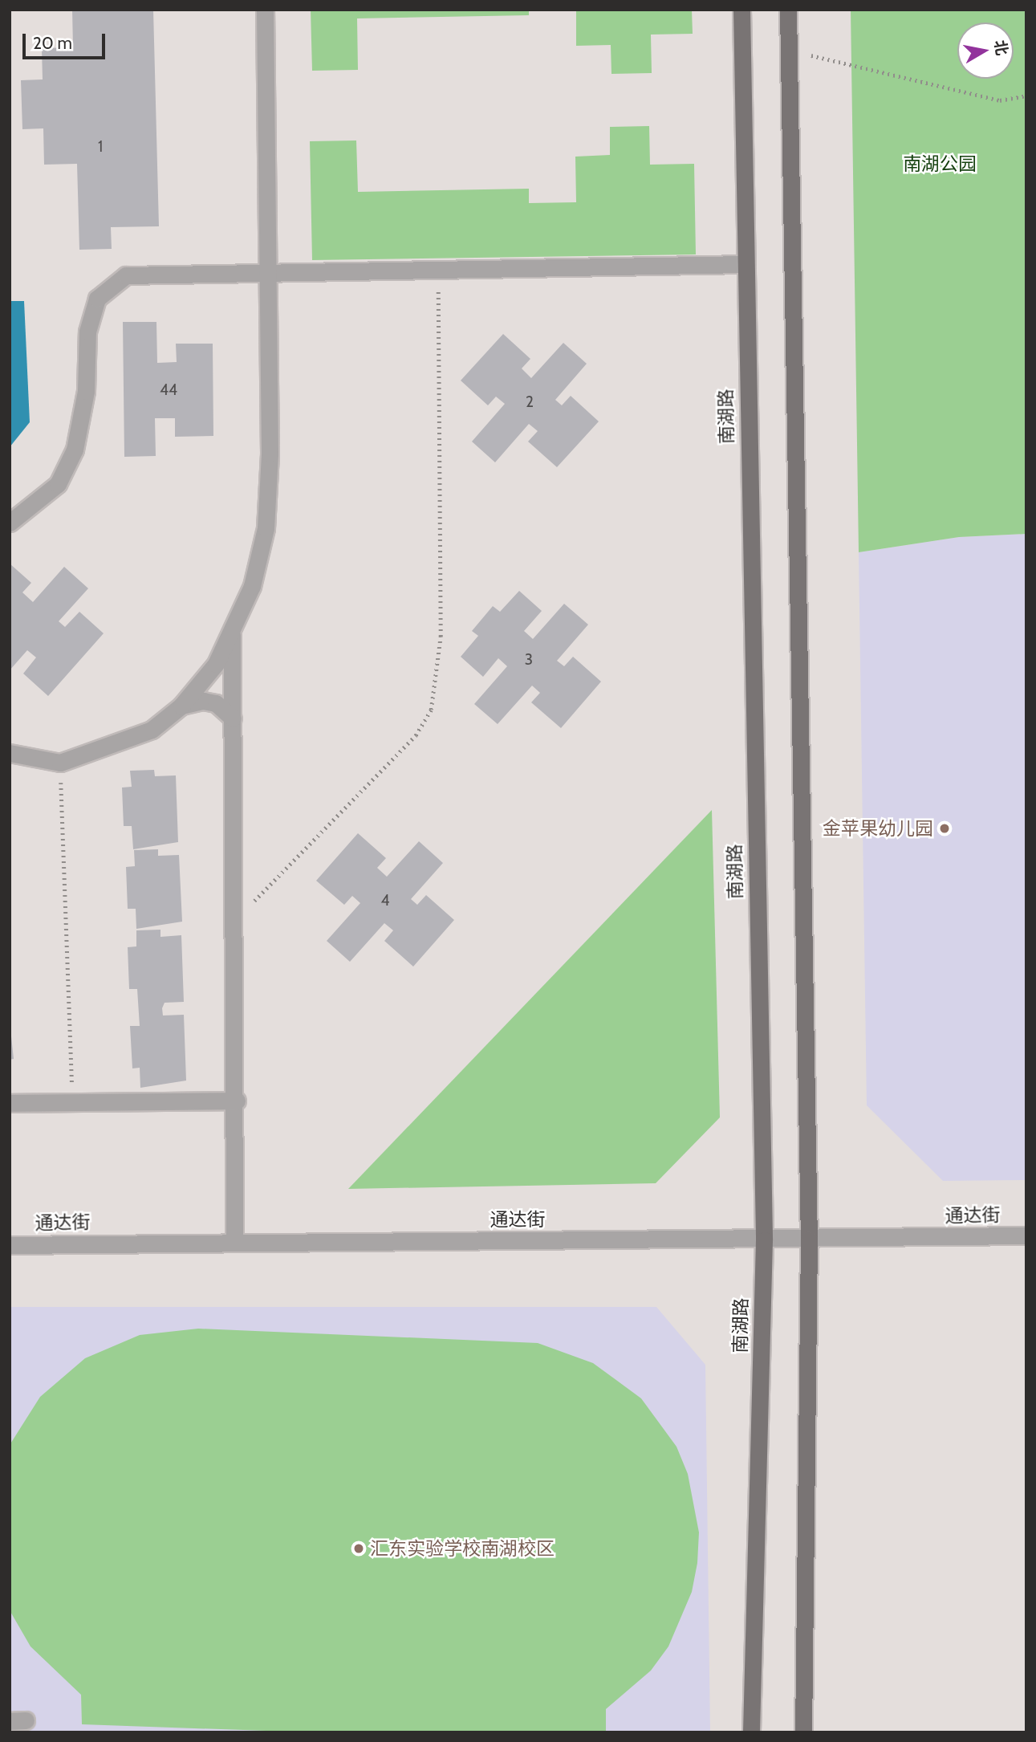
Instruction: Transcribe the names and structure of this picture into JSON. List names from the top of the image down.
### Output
{
  "streets": {
    "main road": ["南湖路"],
    "street": ["通达街"]
  },
  "crossings": [
    ["南湖路", "通达街"]
  ],
  "parks": ["南湖公园"],
  "places": ["金苹果幼儿园", "汇东实验学校南湖校区"],
  "house_numbers": [
    "1",
    "44",
    "2",
    "3",
    "4"
  ],
  "scale_bar": "20 m",
  "north": "right"
}
